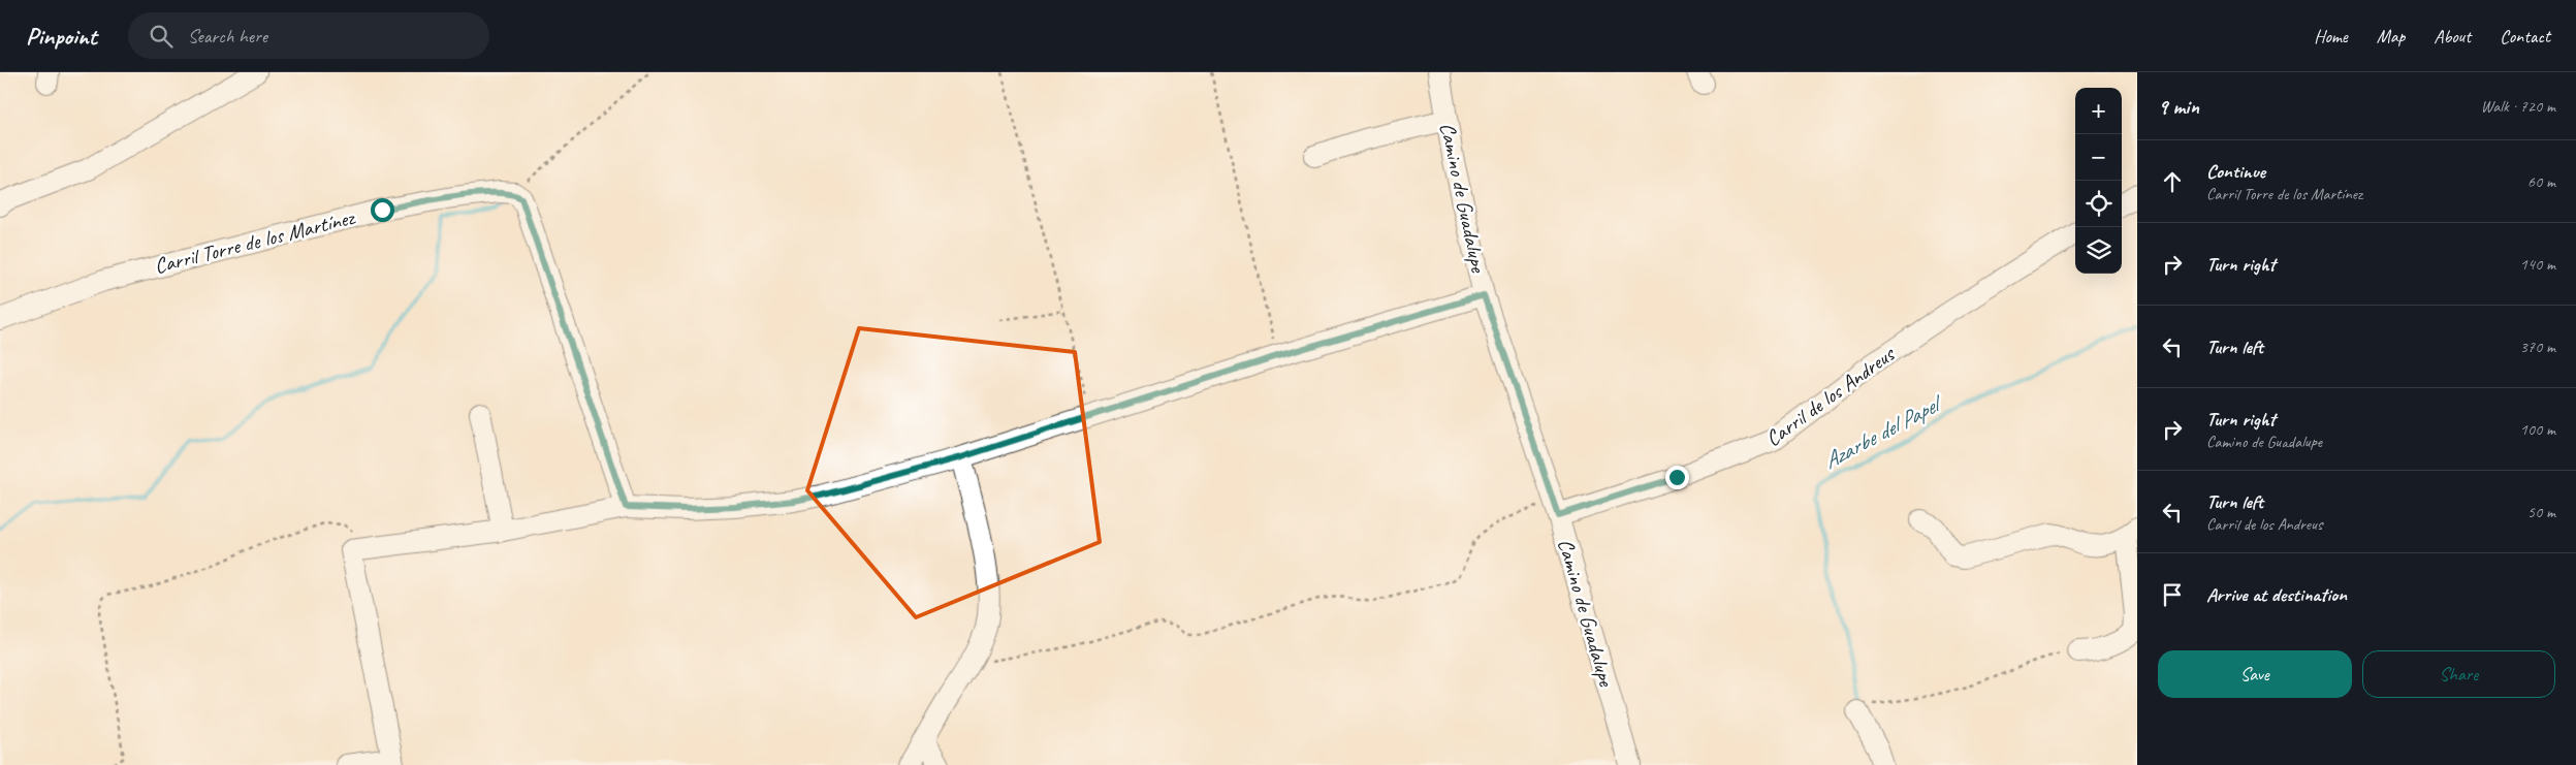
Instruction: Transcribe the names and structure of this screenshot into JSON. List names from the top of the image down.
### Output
{
  "streets": {
    "street": ["Camino de Guadalupe", "Carril Torre de los Martínez", "Carril de los Andreus"]
  },
  "crossings": [
    ["Camino de Guadalupe", "Carril de los Andreus"]
  ],
  "water": ["Azarbe del Papel"],
  "page": {
    "header": "Pinpoint",
    "search": "Search here",
    "nav": [
      "Home",
      "Map",
      "About",
      "Contact"
    ],
    "heading": ["9 min", "Walk · 720 m"],
    "map_buttons": ["+", "−"],
    "list": [
      ["Continue", "Carril Torre de los Martínez", "60 m"],
      ["Turn right", "140 m"],
      ["Turn left", "370 m"],
      ["Turn right", "Camino de Guadalupe", "100 m"],
      ["Turn left", "Carril de los Andreus", "50 m"],
      "Arrive at destination"
    ],
    "buttons": ["Save", "Share"]
  }
}
